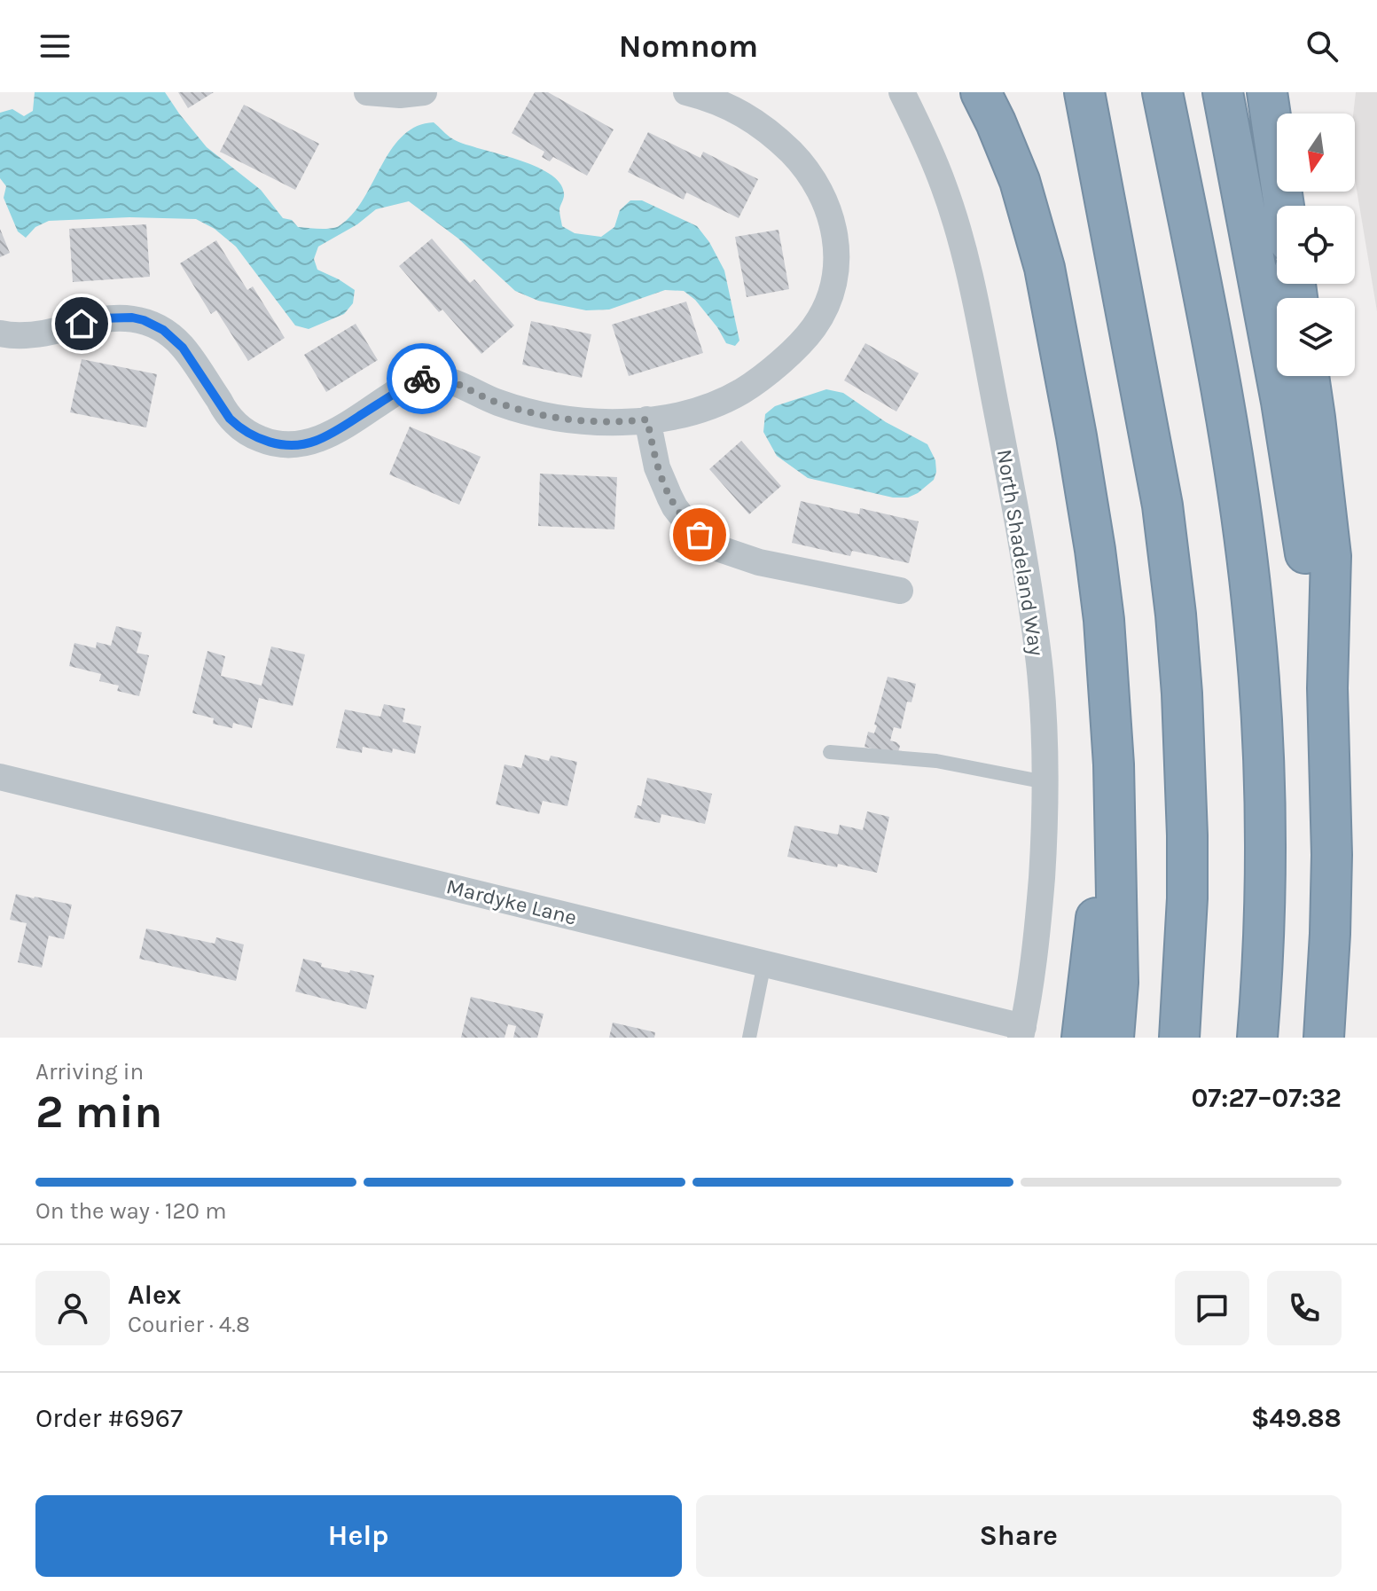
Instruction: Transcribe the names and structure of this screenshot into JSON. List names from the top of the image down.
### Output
{
  "streets": {
    "street": ["North Shadeland Way", "Mardyke Lane"]
  },
  "crossings": [
    ["North Shadeland Way", "Mardyke Lane"]
  ],
  "north": "bottom",
  "page": {
    "header": "Nomnom",
    "heading": ["2 min", "Arriving in", "07:27–07:32"],
    "panel": [
      "Alex",
      "Courier · 4.8",
      "Order #6967",
      "$49.88"
    ],
    "bar": "On the way · 120 m",
    "buttons": ["Help", "Share"]
  }
}
